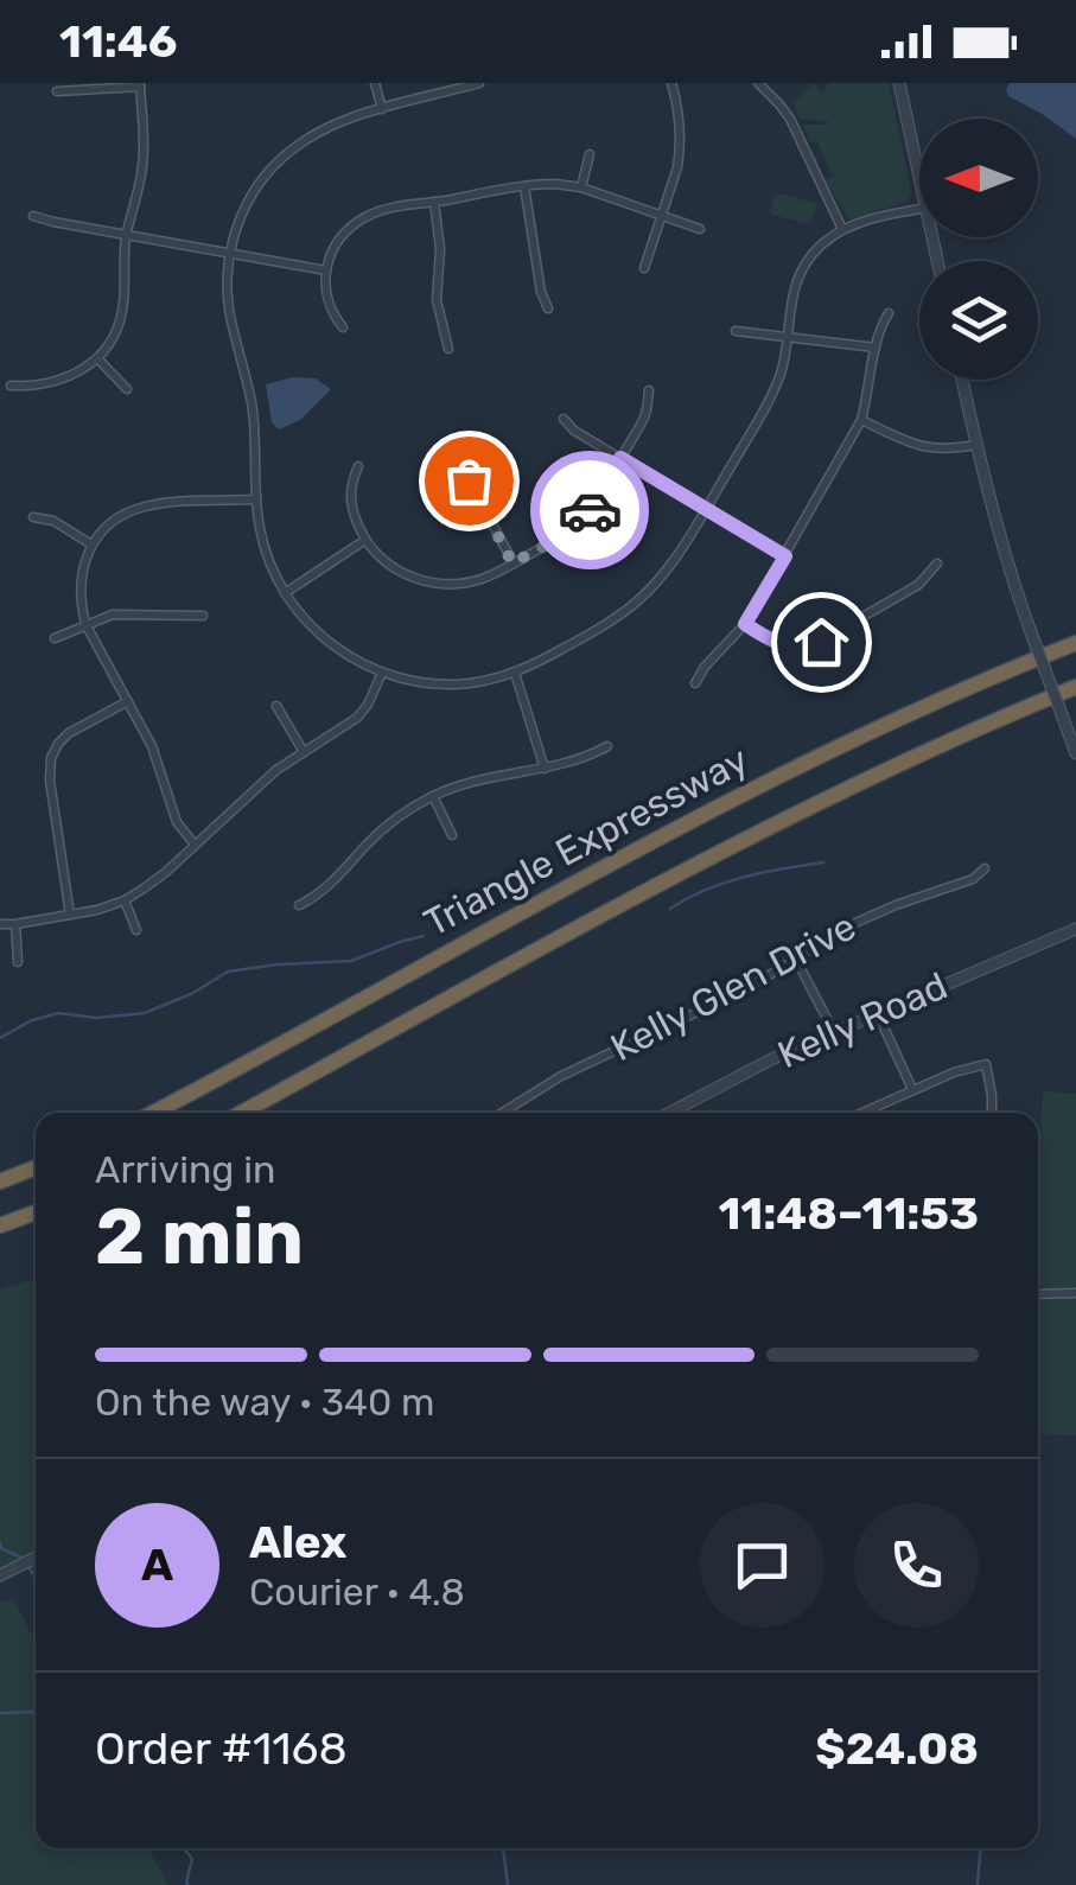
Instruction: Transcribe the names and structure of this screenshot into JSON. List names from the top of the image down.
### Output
{
  "streets": {
    "highway": ["Triangle Expressway"],
    "street": ["Kelly Glen Drive", "Kelly Road"]
  },
  "north": "left",
  "page": {
    "status": "11:46",
    "heading": ["2 min", "Arriving in", "11:48–11:53"],
    "panel": [
      "Alex",
      "Courier · 4.8",
      "Order #1168",
      "$24.08"
    ],
    "bar": "On the way · 340 m",
    "round": "A"
  }
}
